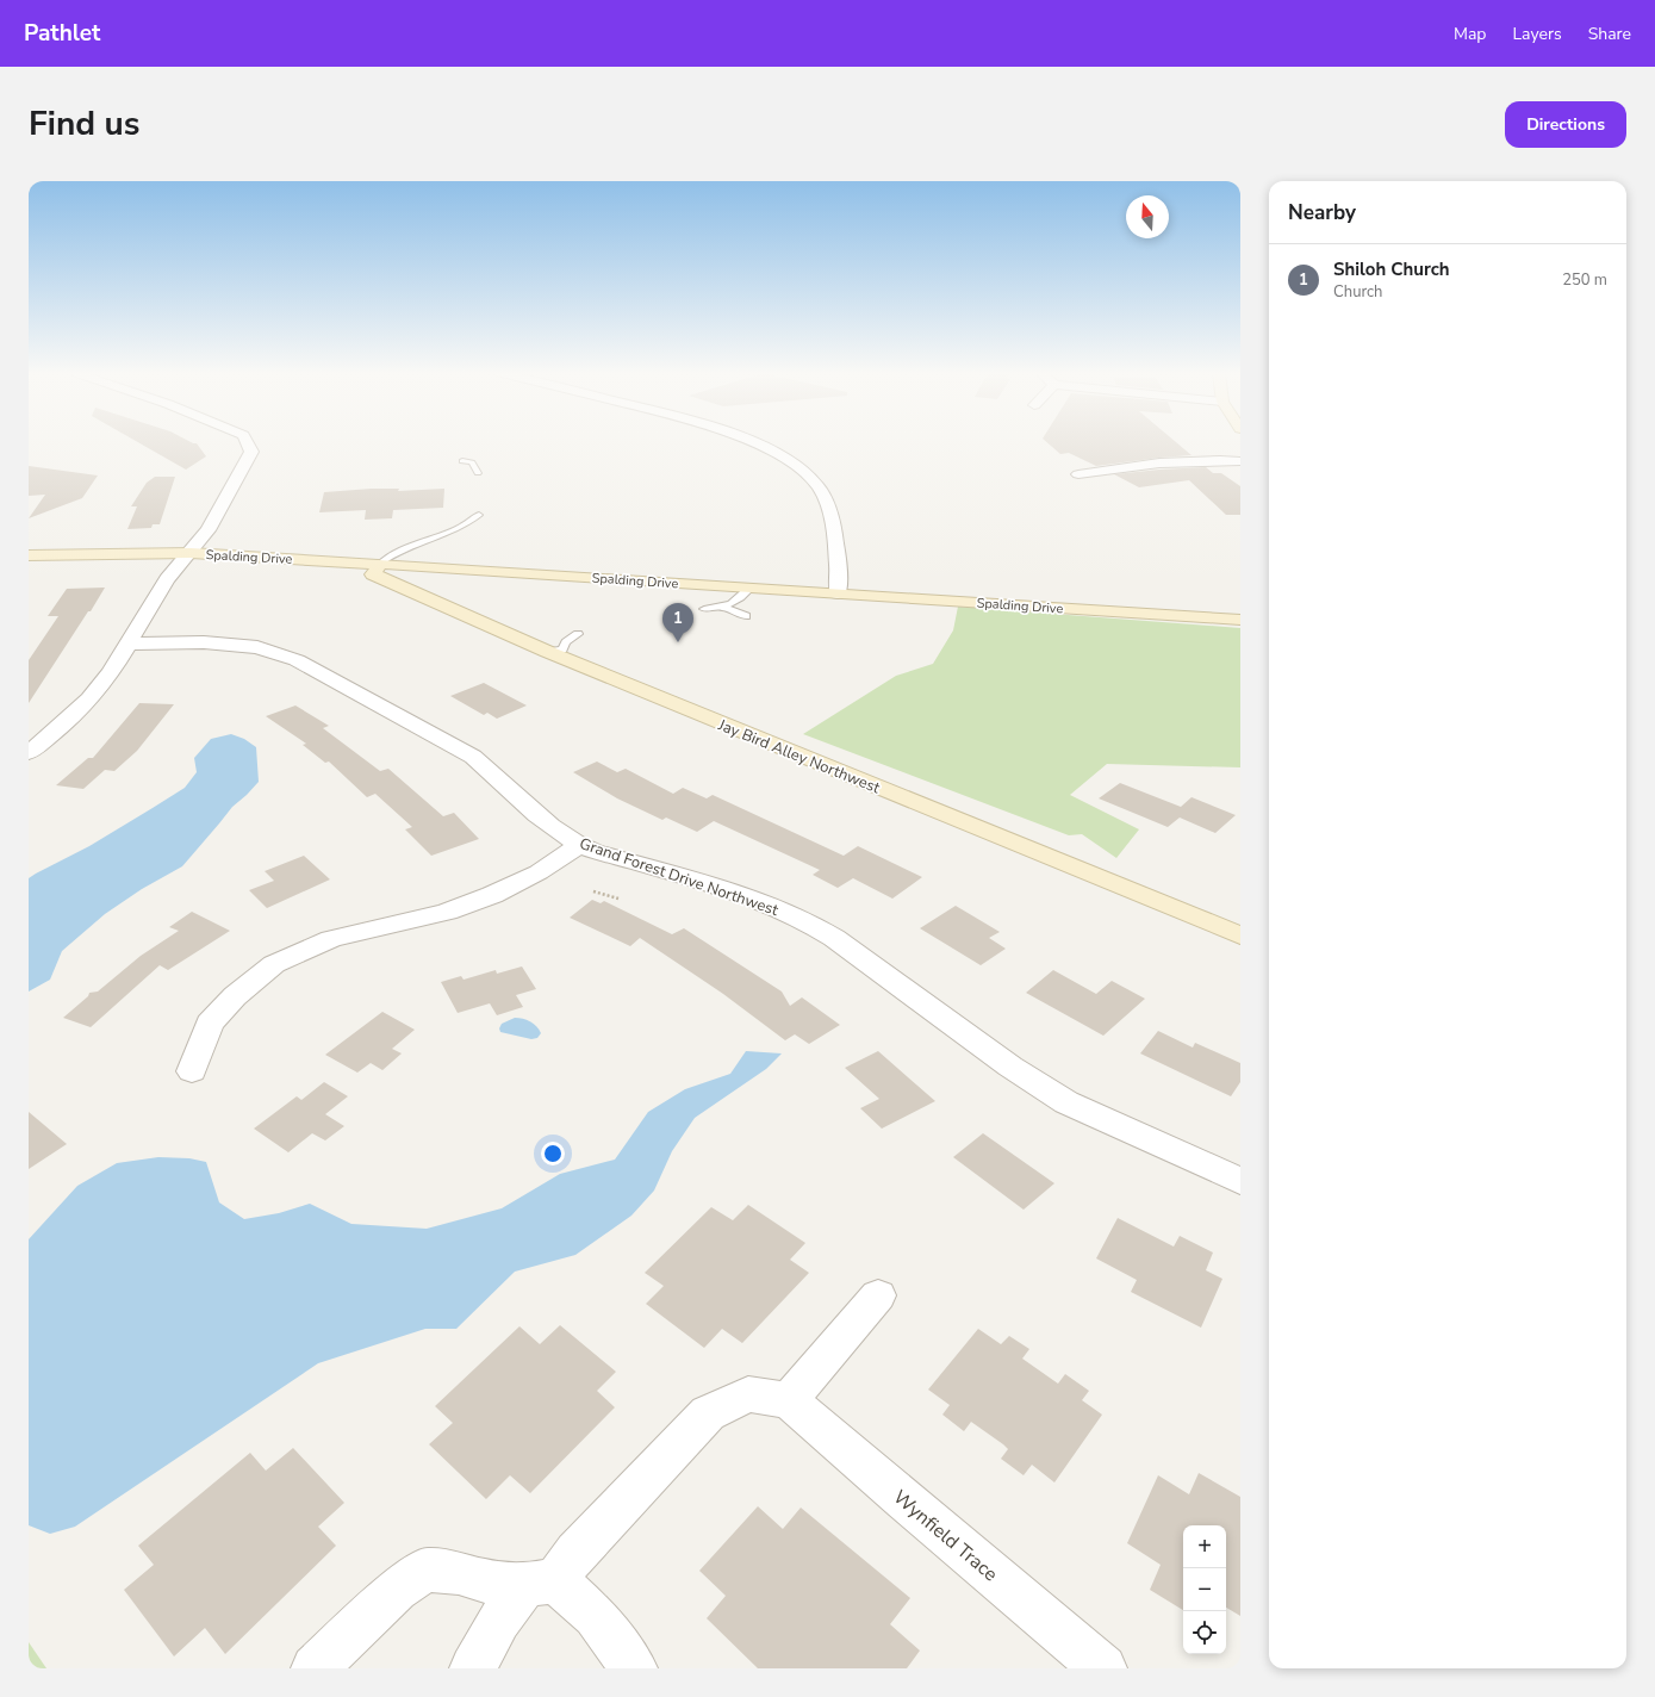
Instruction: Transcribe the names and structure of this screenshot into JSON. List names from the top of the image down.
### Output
{
  "streets": {
    "main road": ["Spalding Drive", "Jay Bird Alley Northwest"],
    "street": ["Grand Forest Drive Northwest", "Wynfield Trace"]
  },
  "crossings": [
    ["Spalding Drive", "Jay Bird Alley Northwest"]
  ],
  "north": "top",
  "page": {
    "header": "Pathlet",
    "nav": ["Map", "Layers", "Share"],
    "title": "Find us",
    "buttons": "Directions",
    "heading": "Nearby",
    "list": [
      {
        "mark": "1",
        "name": "Shiloh Church",
        "note": "Church",
        "value": "250 m"
      }
    ],
    "pins": "1",
    "map_buttons": ["+", "−"]
  }
}
